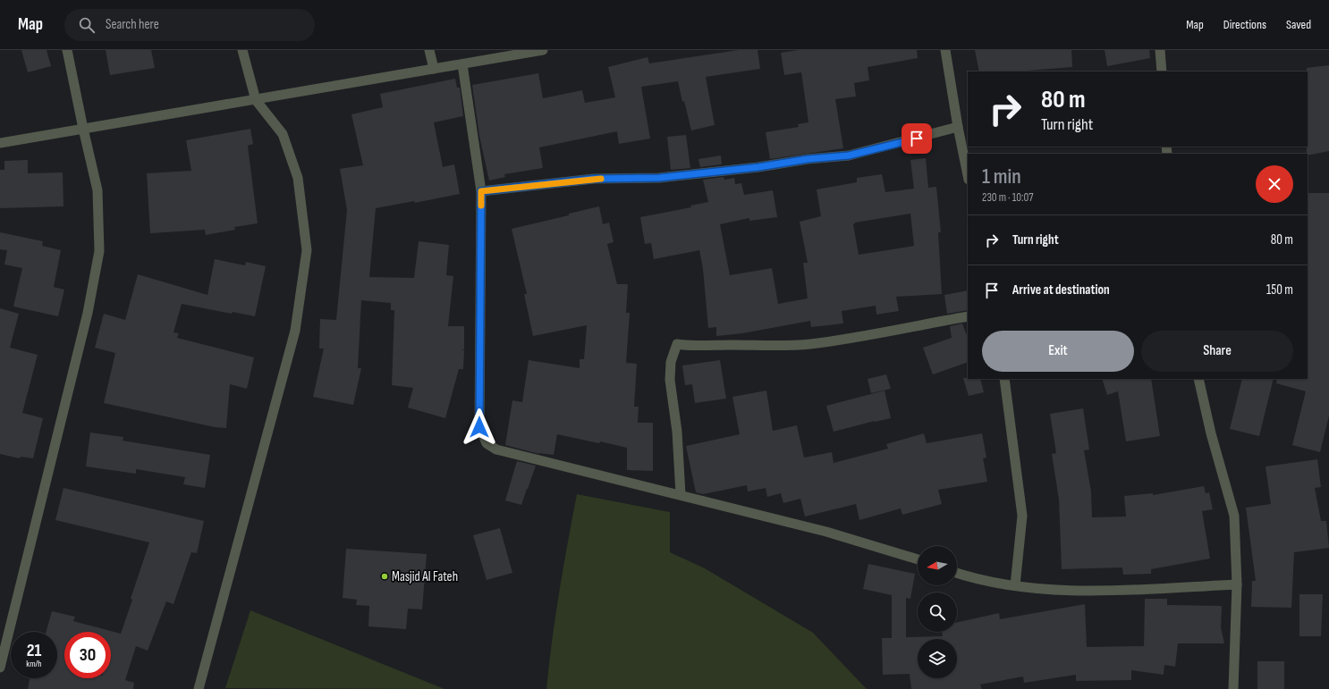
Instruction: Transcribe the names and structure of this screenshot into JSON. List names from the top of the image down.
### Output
{
  "places": ["Masjid Al Fateh"],
  "north": "left",
  "page": {
    "header": "Map",
    "search": "Search here",
    "nav": ["Map", "Directions", "Saved"],
    "turn": ["80 m", "Turn right"],
    "heading": ["1 min", "230 m · 10:07"],
    "list": [
      {
        "name": "Turn right",
        "value": "80 m"
      },
      {
        "name": "Arrive at destination",
        "value": "150 m"
      }
    ],
    "buttons": ["Exit", "Share"],
    "speed": "21 km/h",
    "limit": "30"
  }
}
